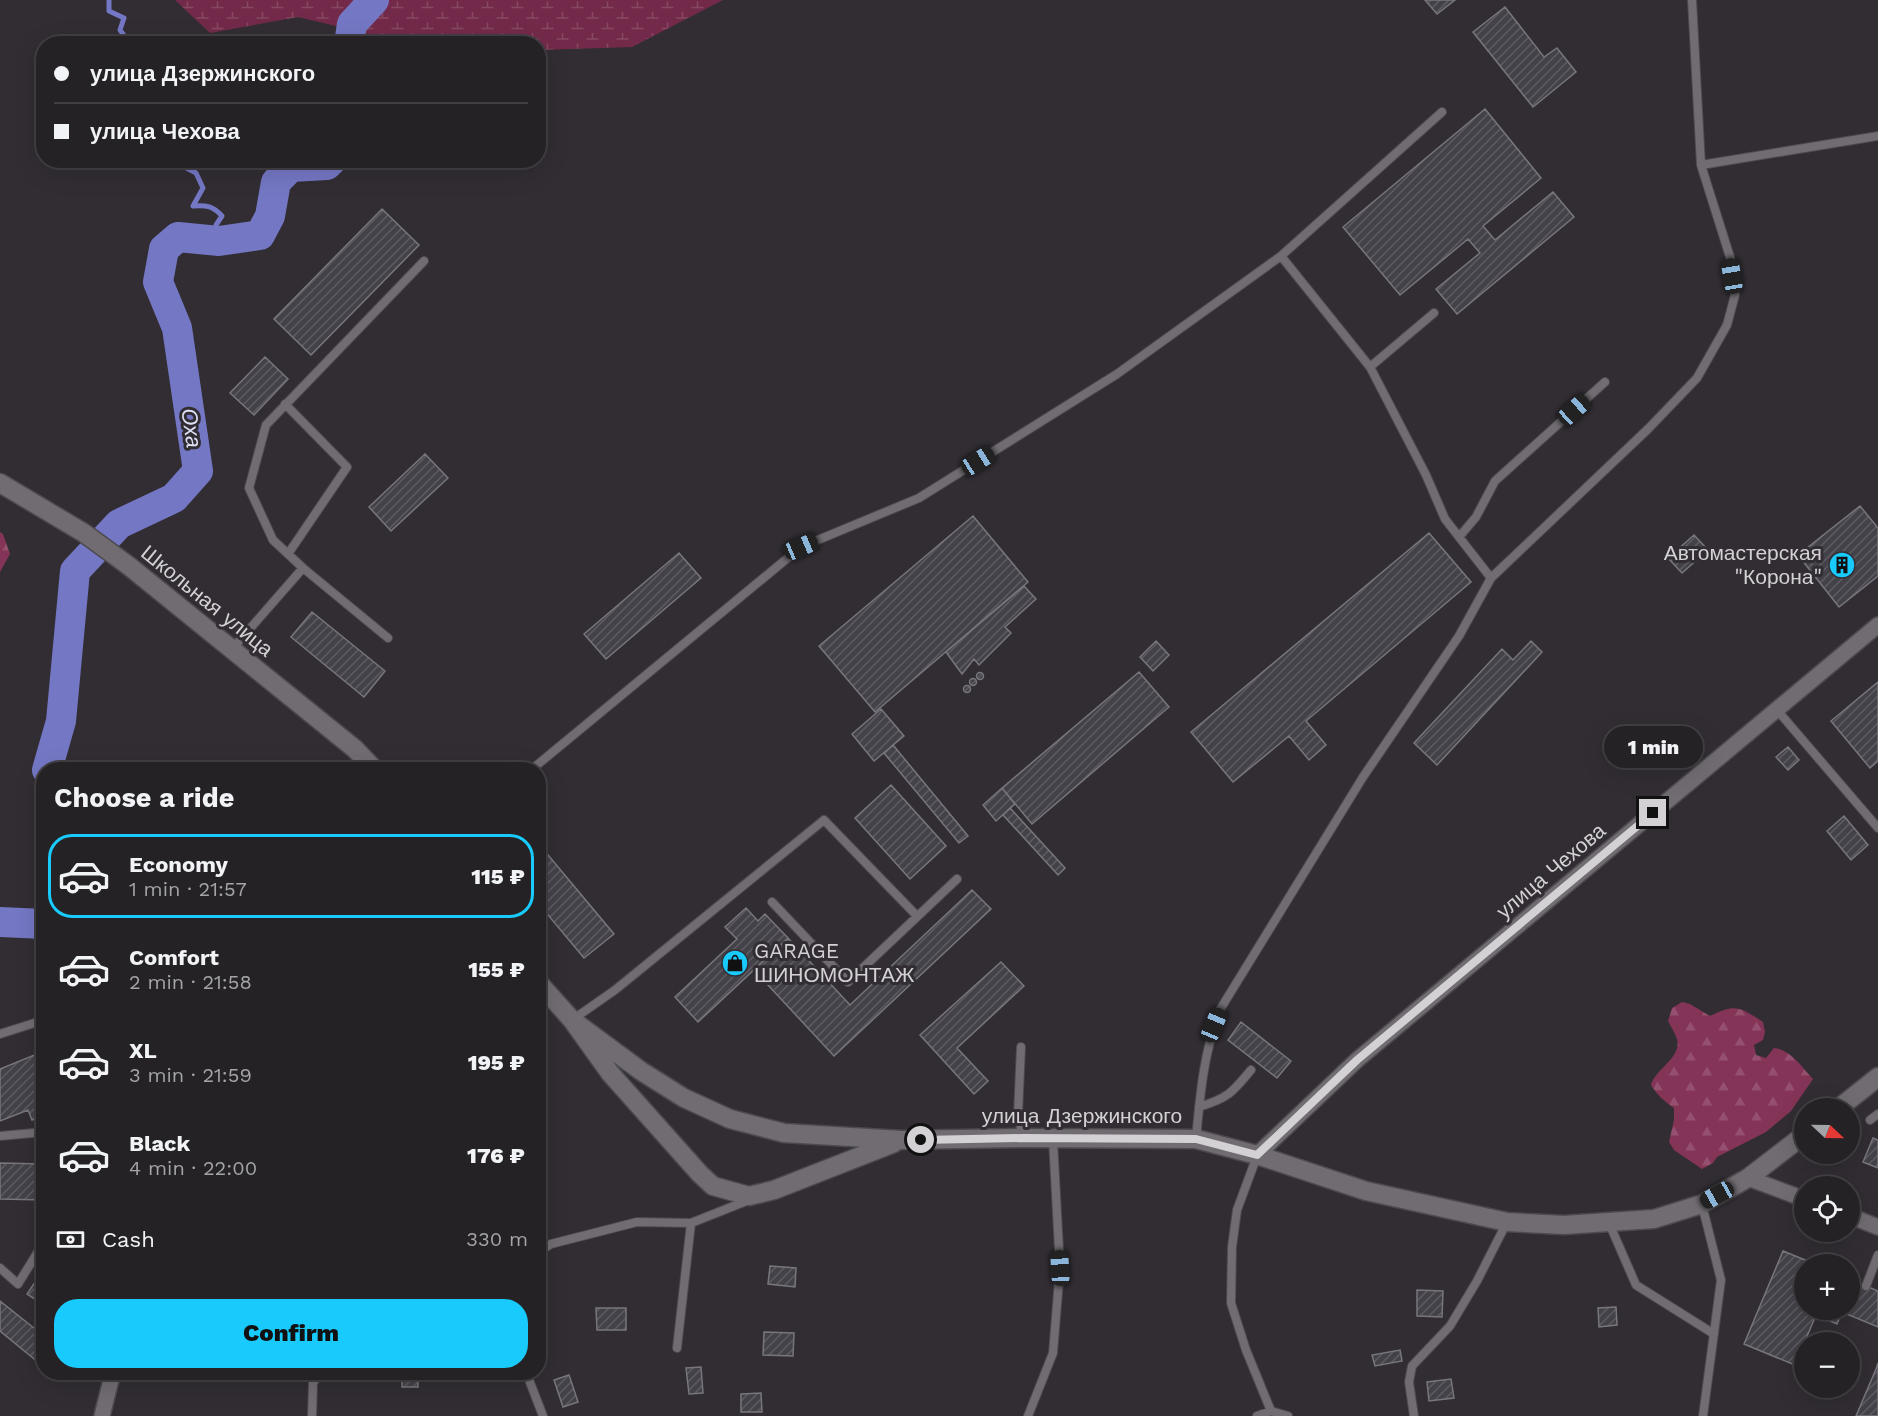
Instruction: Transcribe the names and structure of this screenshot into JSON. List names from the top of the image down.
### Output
{
  "streets": {
    "street": ["Школьная улица", "улица Чехова", "улица Дзержинского"]
  },
  "crossings": [
    ["улица Чехова", "улица Дзержинского"]
  ],
  "water": ["Оха"],
  "places": {
    "building": ["Автомастерская \"Корона\""],
    "shop": ["GARAGE ШИНОМОНТАЖ"]
  },
  "north": "right",
  "page": {
    "banner": ["улица Дзержинского", "улица Чехова"],
    "bubble": "1 min",
    "heading": "Choose a ride",
    "list": [
      {
        "name": "Economy",
        "note": "1 min · 21:57",
        "value": "115 ₽"
      },
      {
        "name": "Comfort",
        "note": "2 min · 21:58",
        "value": "155 ₽"
      },
      {
        "name": "XL",
        "note": "3 min · 21:59",
        "value": "195 ₽"
      },
      {
        "name": "Black",
        "note": "4 min · 22:00",
        "value": "176 ₽"
      }
    ],
    "map_buttons": ["+", "−"],
    "pay": ["Cash", "330 m"],
    "buttons": "Confirm"
  }
}
